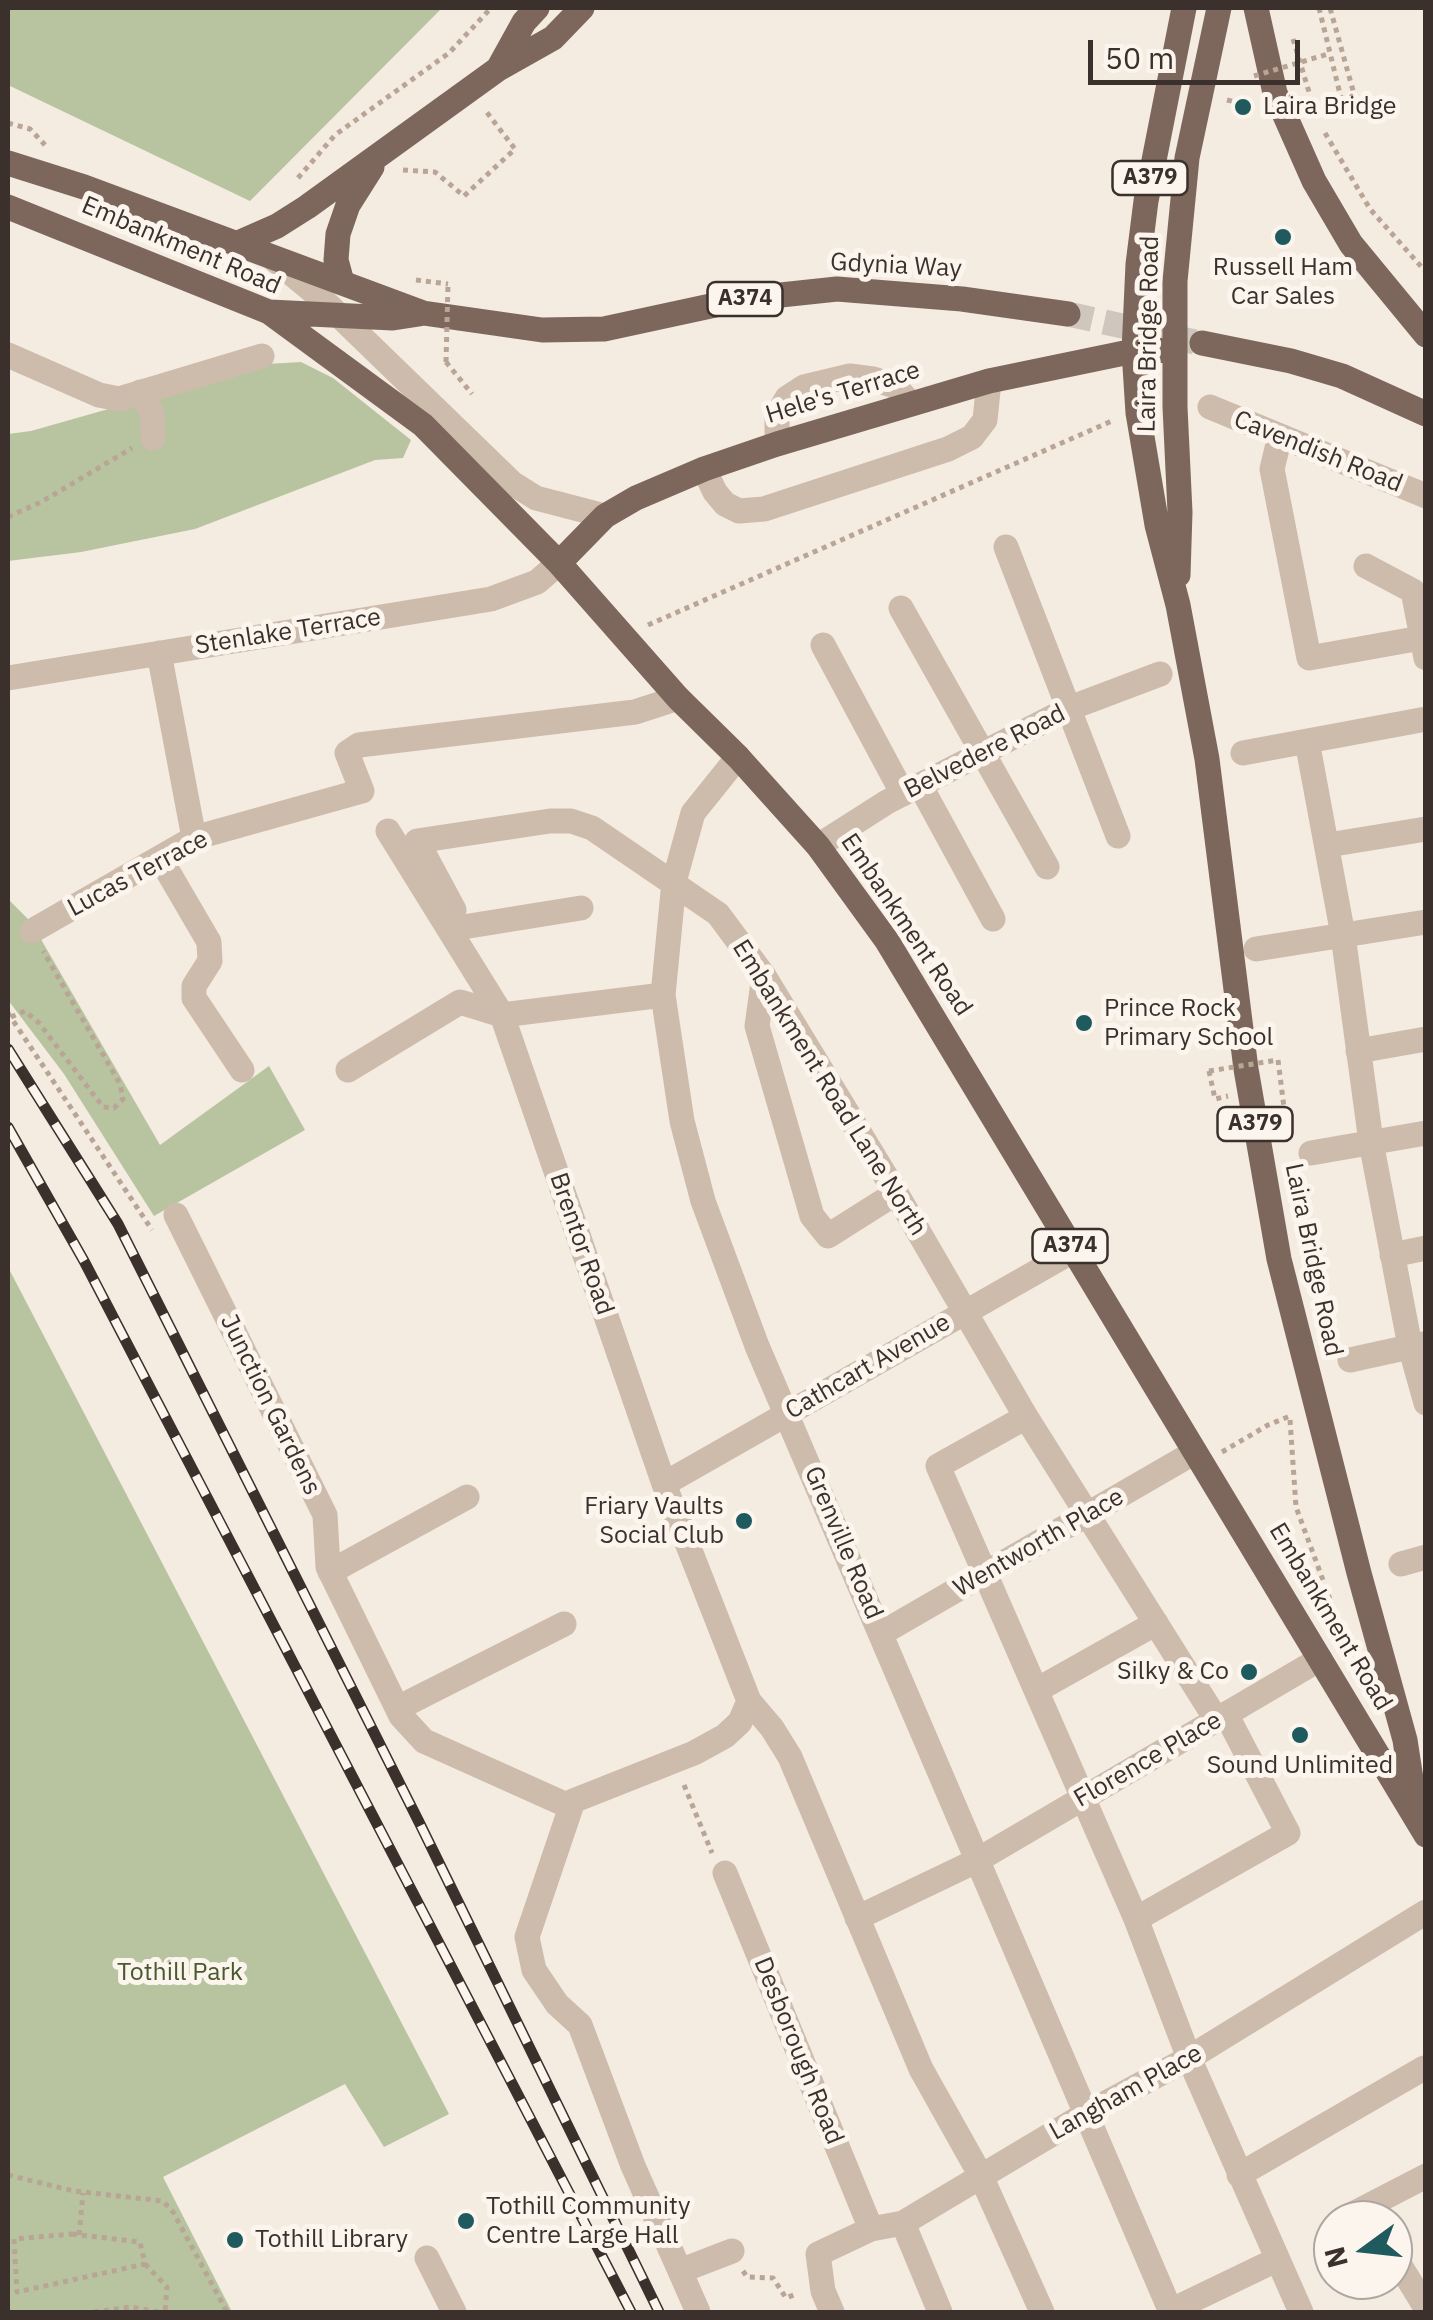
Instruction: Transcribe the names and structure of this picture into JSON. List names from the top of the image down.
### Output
{
  "streets": {
    "main road": [
      "A379",
      "Embankment Road",
      "Gdynia Way",
      "A374",
      "Laira Bridge Road",
      "Hele's Terrace"
    ],
    "street": [
      "Cavendish Road",
      "Stenlake Terrace",
      "Belvedere Road",
      "Lucas Terrace",
      "Embankment Road Lane North",
      "Brentor Road",
      "Cathcart Avenue",
      "Junction Gardens",
      "Grenville Road",
      "Wentworth Place",
      "Florence Place",
      "Desborough Road",
      "Langham Place"
    ]
  },
  "crossings": [
    ["Embankment Road", "Gdynia Way"],
    ["Embankment Road", "A374"],
    ["Embankment Road", "Hele's Terrace"],
    ["Embankment Road", "Stenlake Terrace"],
    ["Embankment Road", "Belvedere Road"],
    ["Embankment Road", "Lucas Terrace"],
    ["Embankment Road", "Cathcart Avenue"],
    ["Embankment Road", "Grenville Road"],
    ["Embankment Road", "Wentworth Place"],
    ["Embankment Road", "Florence Place"],
    ["A374", "Laira Bridge Road"],
    ["Laira Bridge Road", "Hele's Terrace"],
    ["Hele's Terrace", "Stenlake Terrace"],
    ["Embankment Road Lane North", "Cathcart Avenue"],
    ["Embankment Road Lane North", "Grenville Road"],
    ["Embankment Road Lane North", "Wentworth Place"],
    ["Embankment Road Lane North", "Florence Place"],
    ["Brentor Road", "Cathcart Avenue"],
    ["Cathcart Avenue", "Grenville Road"],
    ["Grenville Road", "Wentworth Place"],
    ["Grenville Road", "Florence Place"],
    ["Grenville Road", "Langham Place"],
    ["Desborough Road", "Langham Place"]
  ],
  "parks": ["Tothill Park"],
  "places": [
    "Laira Bridge",
    "Russell Ham Car Sales",
    "Prince Rock Primary School",
    "Friary Vaults Social Club",
    "Silky & Co",
    "Sound Unlimited",
    "Tothill Community Centre Large Hall",
    "Tothill Library"
  ],
  "scale_bar": "50 m",
  "north": "left"
}
